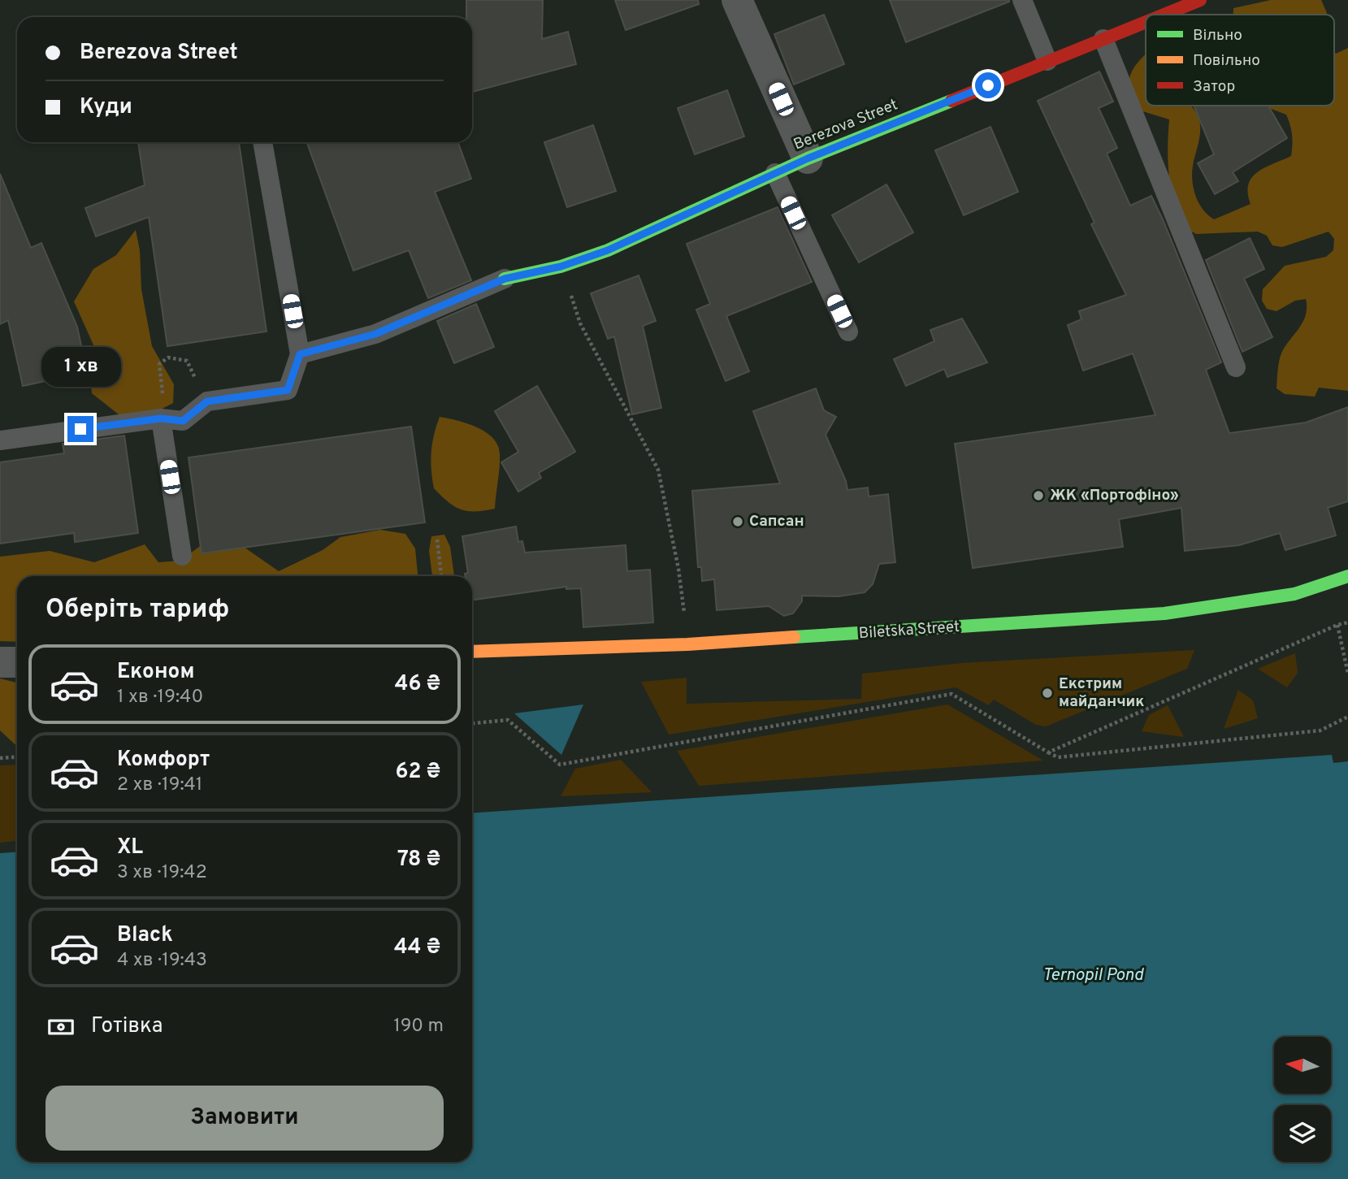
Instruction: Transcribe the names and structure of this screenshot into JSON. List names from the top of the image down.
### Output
{
  "streets": {
    "street": ["Berezova Street", "Biletska Street"]
  },
  "water": ["Ternopil Pond"],
  "places": ["ЖК «Портофіно»", "Сапсан", "Екстрим майданчик"],
  "legend": ["Вільно", "Повільно", "Затор"],
  "north": "left",
  "page": {
    "banner": ["Berezova Street", "Куди"],
    "bubble": "1 хв",
    "heading": "Оберіть тариф",
    "list": [
      {
        "name": "Економ",
        "note": "1 хв · 19:40",
        "value": "46 ₴"
      },
      {
        "name": "Комфорт",
        "note": "2 хв · 19:41",
        "value": "62 ₴"
      },
      {
        "name": "XL",
        "note": "3 хв · 19:42",
        "value": "78 ₴"
      },
      {
        "name": "Black",
        "note": "4 хв · 19:43",
        "value": "44 ₴"
      }
    ],
    "pay": ["Готівка", "190 m"],
    "buttons": "Замовити"
  }
}
